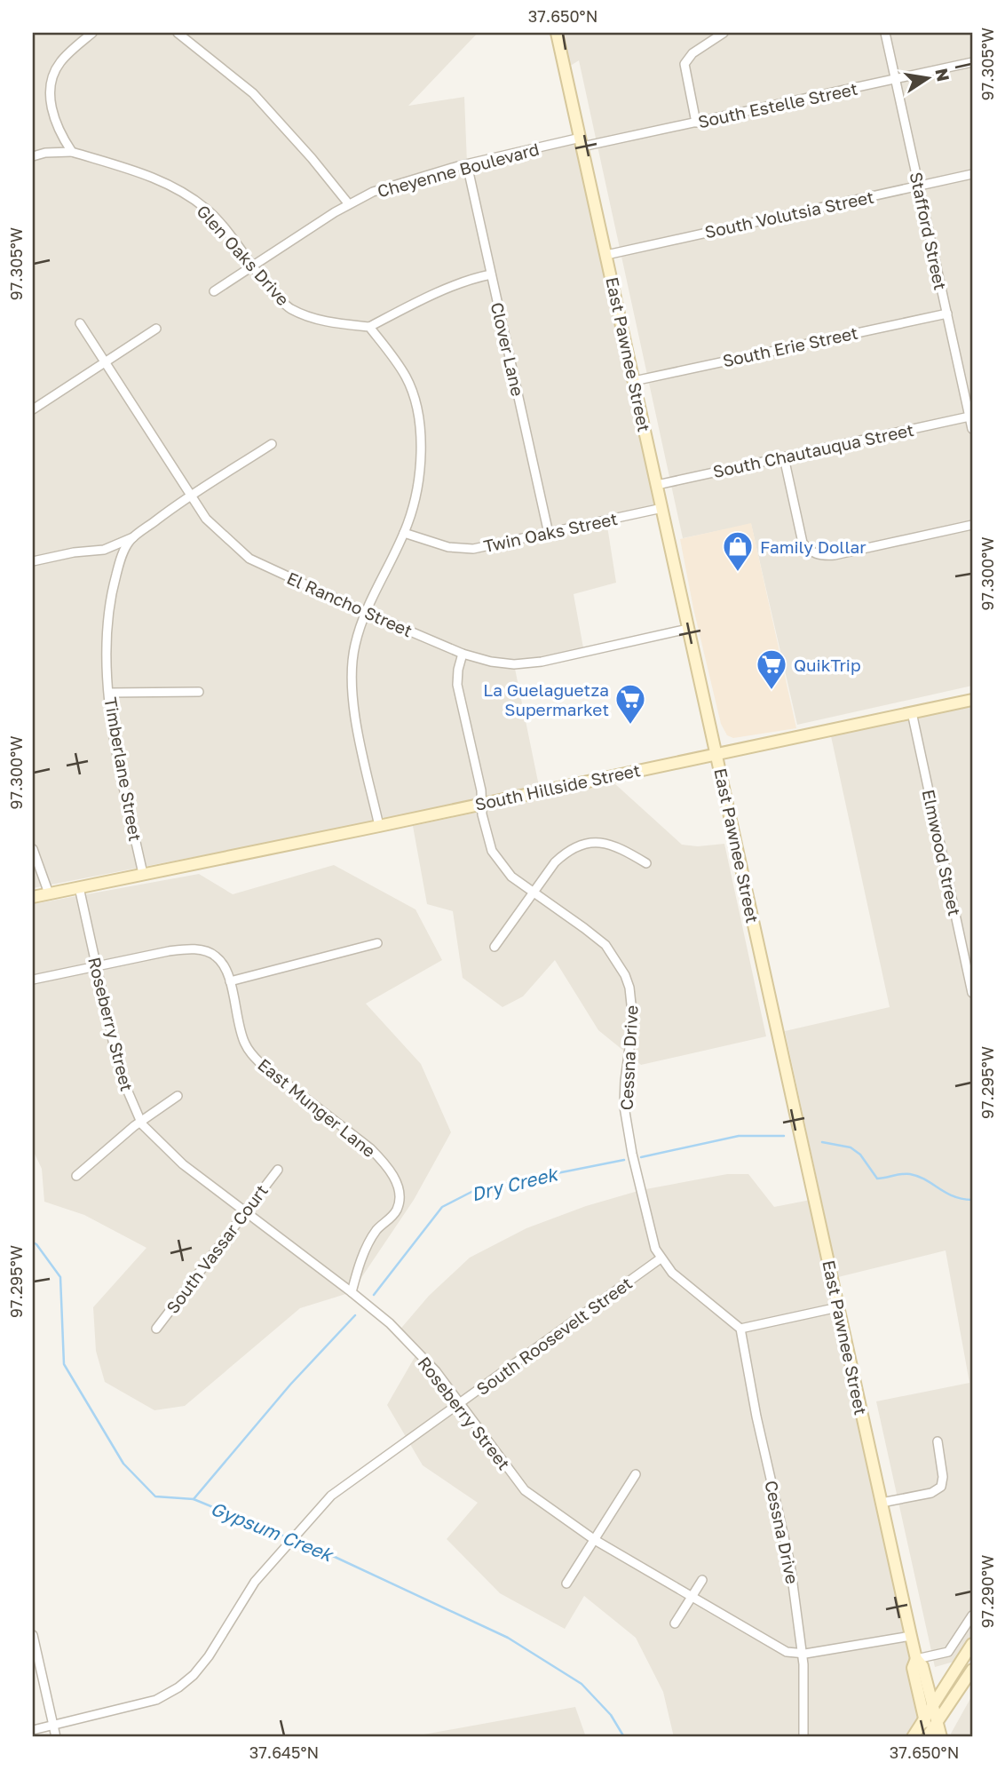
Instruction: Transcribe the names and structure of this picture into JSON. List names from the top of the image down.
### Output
{
  "streets": {
    "main road": ["East Pawnee Street", "South Hillside Street"],
    "street": [
      "South Estelle Street",
      "Cheyenne Boulevard",
      "South Volutsia Street",
      "Stafford Street",
      "Glen Oaks Drive",
      "South Erie Street",
      "Clover Lane",
      "South Chautauqua Street",
      "Twin Oaks Street",
      "El Rancho Street",
      "Timberlane Street",
      "Elmwood Street",
      "Roseberry Street",
      "Cessna Drive",
      "East Munger Lane",
      "South Vassar Court",
      "South Roosevelt Street"
    ]
  },
  "crossings": [
    ["South Estelle Street", "Cheyenne Boulevard"],
    ["South Estelle Street", "Stafford Street"],
    ["South Estelle Street", "East Pawnee Street"],
    ["Cheyenne Boulevard", "Glen Oaks Drive"],
    ["Cheyenne Boulevard", "Clover Lane"],
    ["Cheyenne Boulevard", "East Pawnee Street"],
    ["South Volutsia Street", "Stafford Street"],
    ["South Volutsia Street", "East Pawnee Street"],
    ["Stafford Street", "South Erie Street"],
    ["Stafford Street", "South Chautauqua Street"],
    ["South Erie Street", "East Pawnee Street"],
    ["Clover Lane", "Twin Oaks Street"],
    ["East Pawnee Street", "South Chautauqua Street"],
    ["East Pawnee Street", "Twin Oaks Street"],
    ["East Pawnee Street", "El Rancho Street"],
    ["East Pawnee Street", "South Hillside Street"],
    ["East Pawnee Street", "Roseberry Street"],
    ["El Rancho Street", "Timberlane Street"],
    ["El Rancho Street", "Cessna Drive"],
    ["Timberlane Street", "South Hillside Street"],
    ["South Hillside Street", "Elmwood Street"],
    ["South Hillside Street", "Roseberry Street"],
    ["South Hillside Street", "Cessna Drive"],
    ["Roseberry Street", "Cessna Drive"],
    ["Roseberry Street", "East Munger Lane"],
    ["Roseberry Street", "South Vassar Court"],
    ["Roseberry Street", "South Roosevelt Street"],
    ["Cessna Drive", "South Roosevelt Street"]
  ],
  "water": ["Dry Creek", "Gypsum Creek"],
  "places": {
    "shop": ["Family Dollar"],
    "supermarket": ["QuikTrip", "La Guelaguetza Supermarket"]
  },
  "north": "right",
  "coordinates": [
    "37.650°N",
    "97.305°W",
    "97.300°W",
    "97.295°W",
    "97.290°W",
    "37.645°N"
  ]
}
